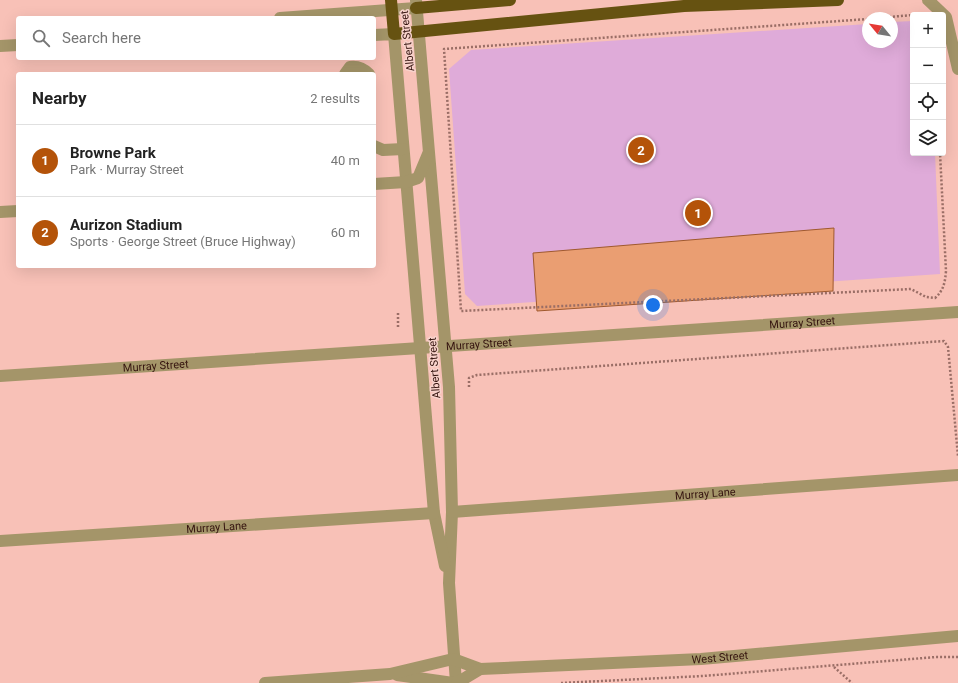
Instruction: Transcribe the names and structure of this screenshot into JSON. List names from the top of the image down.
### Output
{
  "streets": {
    "highway": ["Albert Street"],
    "street": ["Murray Street", "Murray Lane", "West Street"]
  },
  "crossings": [
    ["Albert Street", "Murray Street"],
    ["Albert Street", "Murray Lane"],
    ["Albert Street", "West Street"]
  ],
  "north": "top left",
  "page": {
    "map_buttons": ["+", "−"],
    "search": "Search here",
    "heading": ["Nearby", "2 results"],
    "list": [
      {
        "mark": "1",
        "name": "Browne Park",
        "note": "Park · Murray Street",
        "value": "40 m"
      },
      {
        "mark": "2",
        "name": "Aurizon Stadium",
        "note": "Sports · George Street (Bruce Highway)",
        "value": "60 m"
      }
    ],
    "pins": ["2", "1"]
  }
}
